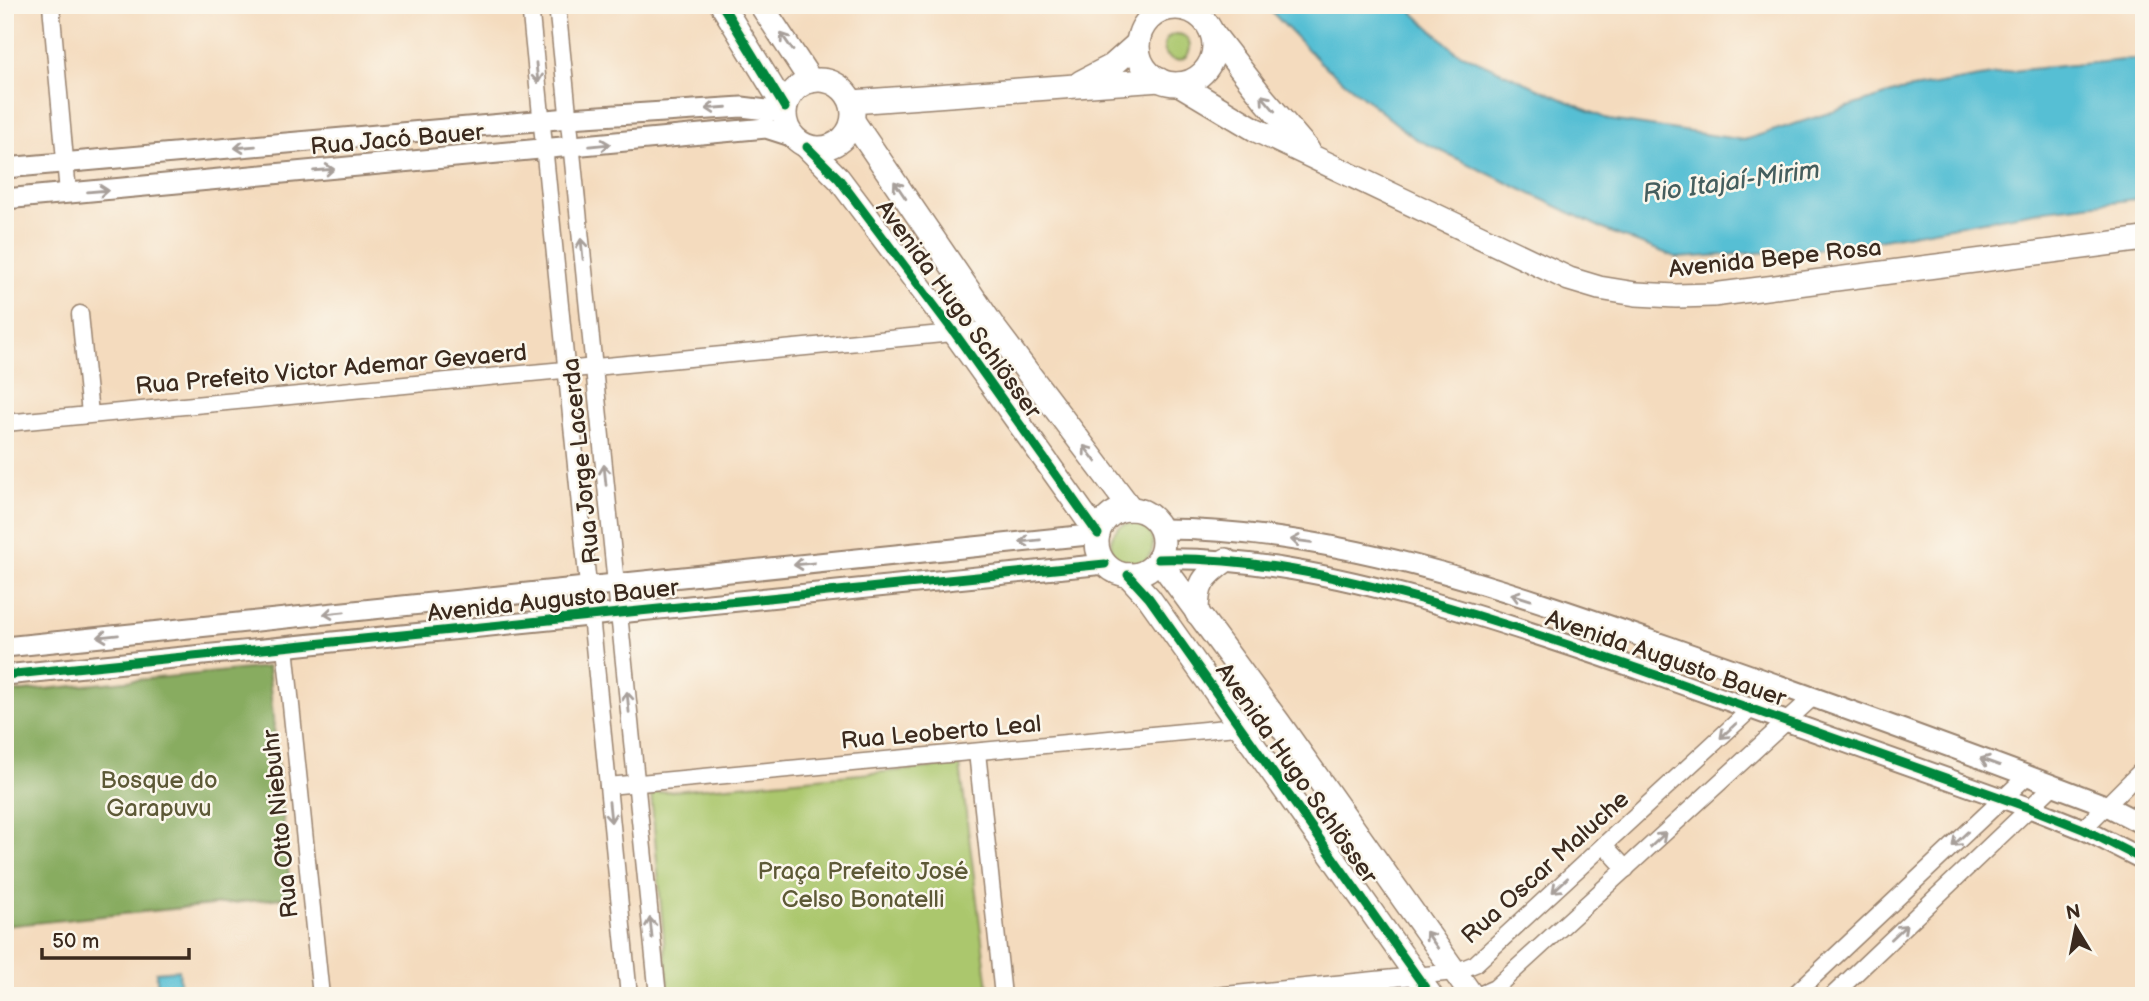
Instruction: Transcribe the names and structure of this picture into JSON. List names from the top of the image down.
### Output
{
  "streets": {
    "main road": ["Avenida Bepe Rosa", "Avenida Hugo Schlösser"],
    "street": [
      "Rua Jacó Bauer",
      "Rua Prefeito Victor Ademar Gevaerd",
      "Rua Jorge Lacerda",
      "Avenida Augusto Bauer",
      "Rua Leoberto Leal",
      "Rua Otto Niebuhr",
      "Rua Oscar Maluche"
    ]
  },
  "crossings": [
    ["Rua Jacó Bauer", "Avenida Hugo Schlösser"],
    ["Rua Jacó Bauer", "Rua Jorge Lacerda"],
    ["Avenida Hugo Schlösser", "Rua Prefeito Victor Ademar Gevaerd"],
    ["Avenida Hugo Schlösser", "Avenida Augusto Bauer"],
    ["Avenida Hugo Schlösser", "Rua Leoberto Leal"],
    ["Avenida Hugo Schlösser", "Rua Oscar Maluche"],
    ["Rua Prefeito Victor Ademar Gevaerd", "Rua Jorge Lacerda"],
    ["Rua Jorge Lacerda", "Avenida Augusto Bauer"],
    ["Rua Jorge Lacerda", "Rua Leoberto Leal"],
    ["Avenida Augusto Bauer", "Rua Otto Niebuhr"],
    ["Avenida Augusto Bauer", "Rua Oscar Maluche"]
  ],
  "water": ["Rio Itajaí-Mirim"],
  "parks": ["Bosque do Garapuvu", "Praça Prefeito José Celso Bonatelli"],
  "scale_bar": "50 m",
  "north": "top"
}
